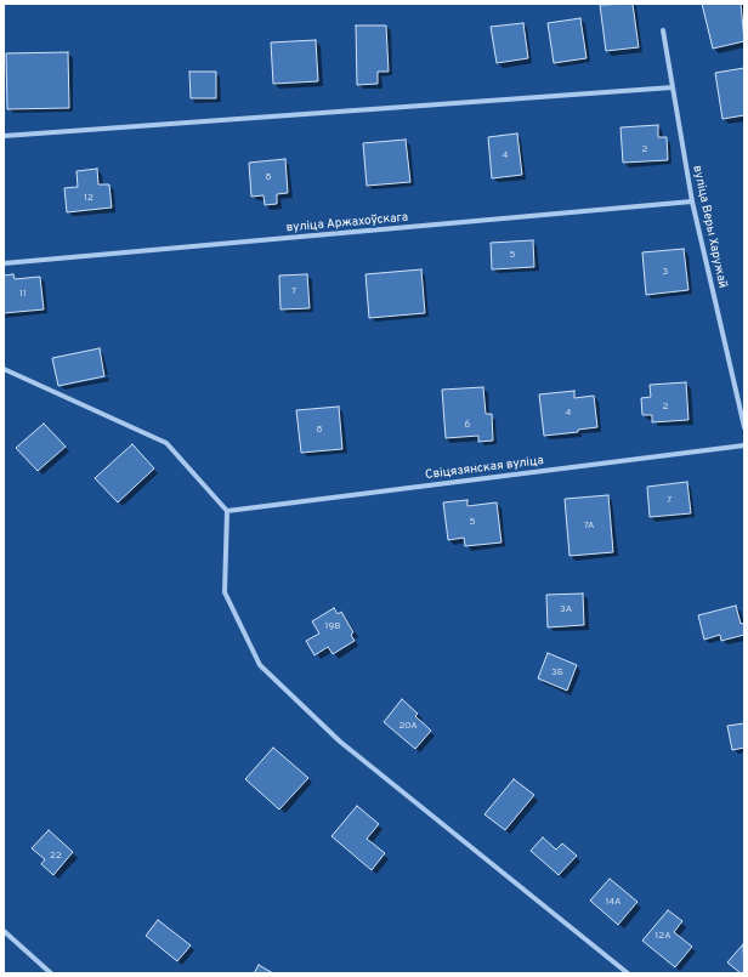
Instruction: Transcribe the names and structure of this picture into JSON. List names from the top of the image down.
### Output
{
  "streets": {
    "street": ["вуліца Аржахоўскага", "вуліца Веры Харужай", "Свіцязянская вуліца"]
  },
  "crossings": [
    ["вуліца Аржахоўскага", "вуліца Веры Харужай"]
  ],
  "house_numbers": [
    "2",
    "4",
    "8",
    "12",
    "5",
    "3",
    "7",
    "11",
    "2",
    "4",
    "6",
    "8",
    "7",
    "5",
    "7А",
    "3А",
    "19В",
    "3Б",
    "20А",
    "22",
    "14А",
    "12А"
  ]
}
